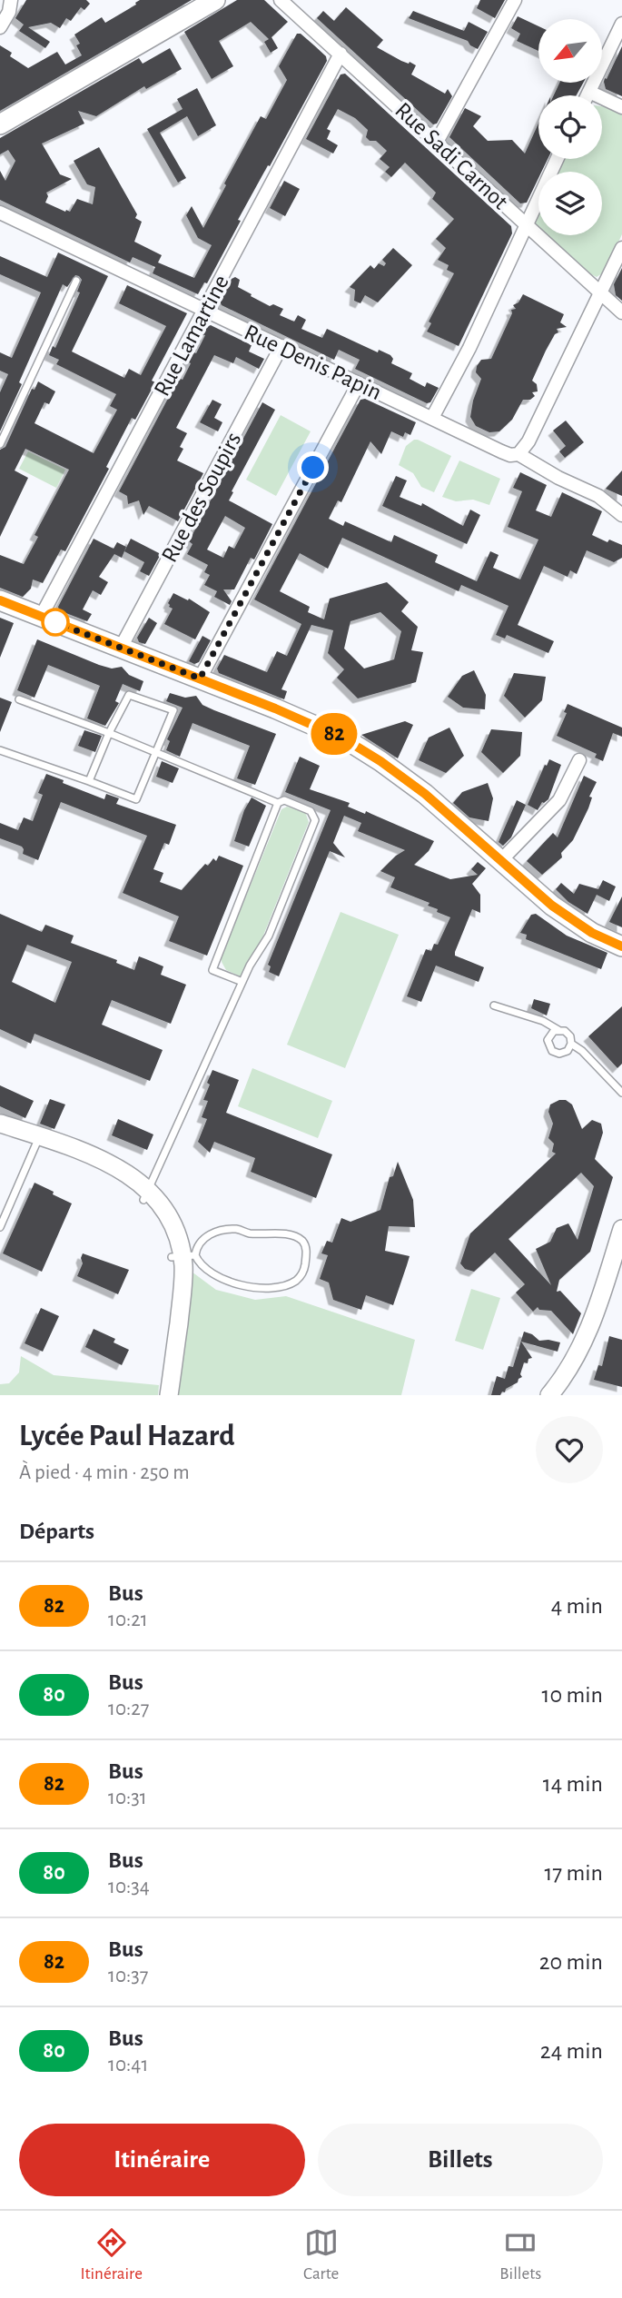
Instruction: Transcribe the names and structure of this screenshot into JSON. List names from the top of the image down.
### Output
{
  "streets": {
    "street": [
      "Rue Sadi Carnot",
      "Rue Lamartine",
      "Rue Denis Papin",
      "Rue des Soupirs"
    ]
  },
  "crossings": [
    ["Rue Sadi Carnot", "Rue Lamartine"],
    ["Rue Lamartine", "Rue Denis Papin"],
    ["Rue Denis Papin", "Rue des Soupirs"]
  ],
  "lines": ["bus line 82"],
  "north": "bottom left",
  "page": {
    "on_map": "82",
    "heading": [
      ["Lycée Paul Hazard", "À pied · 4 min · 250 m"],
      "Départs"
    ],
    "list": [
      {
        "mark": "82",
        "name": "Bus",
        "note": "10:21",
        "value": "4 min"
      },
      {
        "mark": "80",
        "name": "Bus",
        "note": "10:27",
        "value": "10 min"
      },
      {
        "mark": "82",
        "name": "Bus",
        "note": "10:31",
        "value": "14 min"
      },
      {
        "mark": "80",
        "name": "Bus",
        "note": "10:34",
        "value": "17 min"
      },
      {
        "mark": "82",
        "name": "Bus",
        "note": "10:37",
        "value": "20 min"
      },
      {
        "mark": "80",
        "name": "Bus",
        "note": "10:41",
        "value": "24 min"
      }
    ],
    "buttons": ["Itinéraire", "Billets"],
    "tabs": ["Itinéraire", "Carte", "Billets"]
  }
}
